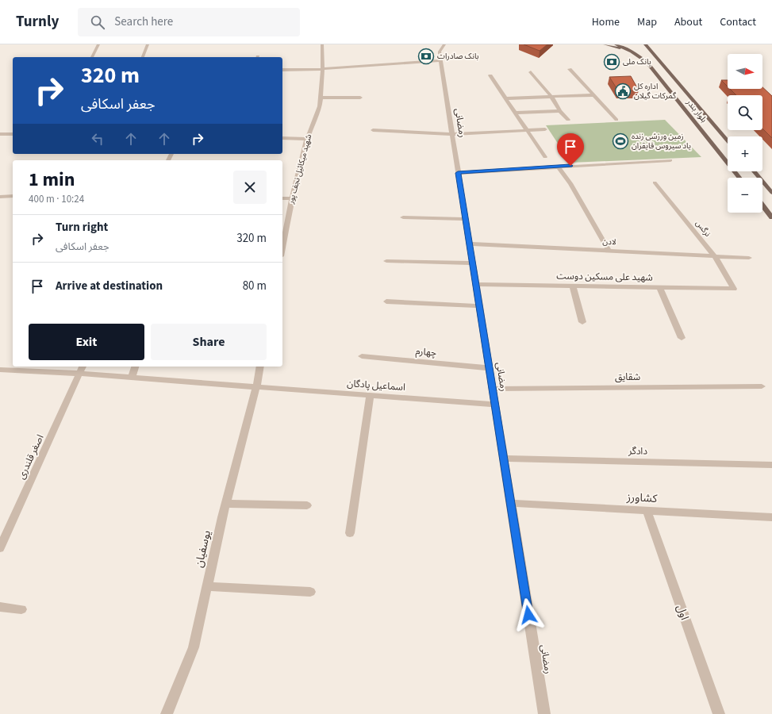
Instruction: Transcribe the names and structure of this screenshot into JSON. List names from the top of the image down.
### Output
{
  "streets": {
    "main road": ["بلوار بندر"],
    "street": [
      "رمضانی",
      "شهید میکائیل نجف پور",
      "نرگس",
      "لادن",
      "شهید علی مسکین دوست",
      "چهارم",
      "شقایق",
      "اسماعیل پادگان",
      "دادگر",
      "اصغر قلندری",
      "کشاورز",
      "یوسفیان",
      "اول"
    ]
  },
  "crossings": [
    ["رمضانی", "لادن"],
    ["رمضانی", "شهید علی مسکین دوست"],
    ["رمضانی", "چهارم"],
    ["رمضانی", "شقایق"],
    ["رمضانی", "اسماعیل پادگان"],
    ["رمضانی", "دادگر"],
    ["رمضانی", "کشاورز"],
    ["نرگس", "لادن"],
    ["نرگس", "شهید علی مسکین دوست"],
    ["اسماعیل پادگان", "اصغر قلندری"],
    ["اسماعیل پادگان", "یوسفیان"],
    ["کشاورز", "اول"]
  ],
  "places": {
    "bank": ["بانک صادرات", "بانک ملی"],
    "public building": ["اداره کل گمرکات گیلان"],
    "sports": ["زمین ورزشی زنده یاد سیروس قایقران"]
  },
  "north": "right",
  "page": {
    "header": "Turnly",
    "search": "Search here",
    "nav": [
      "Home",
      "Map",
      "About",
      "Contact"
    ],
    "map_buttons": ["+", "−"],
    "turn": ["320 m", "جعفر اسکافی"],
    "heading": ["1 min", "400 m · 10:24"],
    "list": [
      {
        "name": "Turn right",
        "note": "جعفر اسکافی",
        "value": "320 m"
      },
      {
        "name": "Arrive at destination",
        "value": "80 m"
      }
    ],
    "buttons": ["Exit", "Share"]
  }
}
